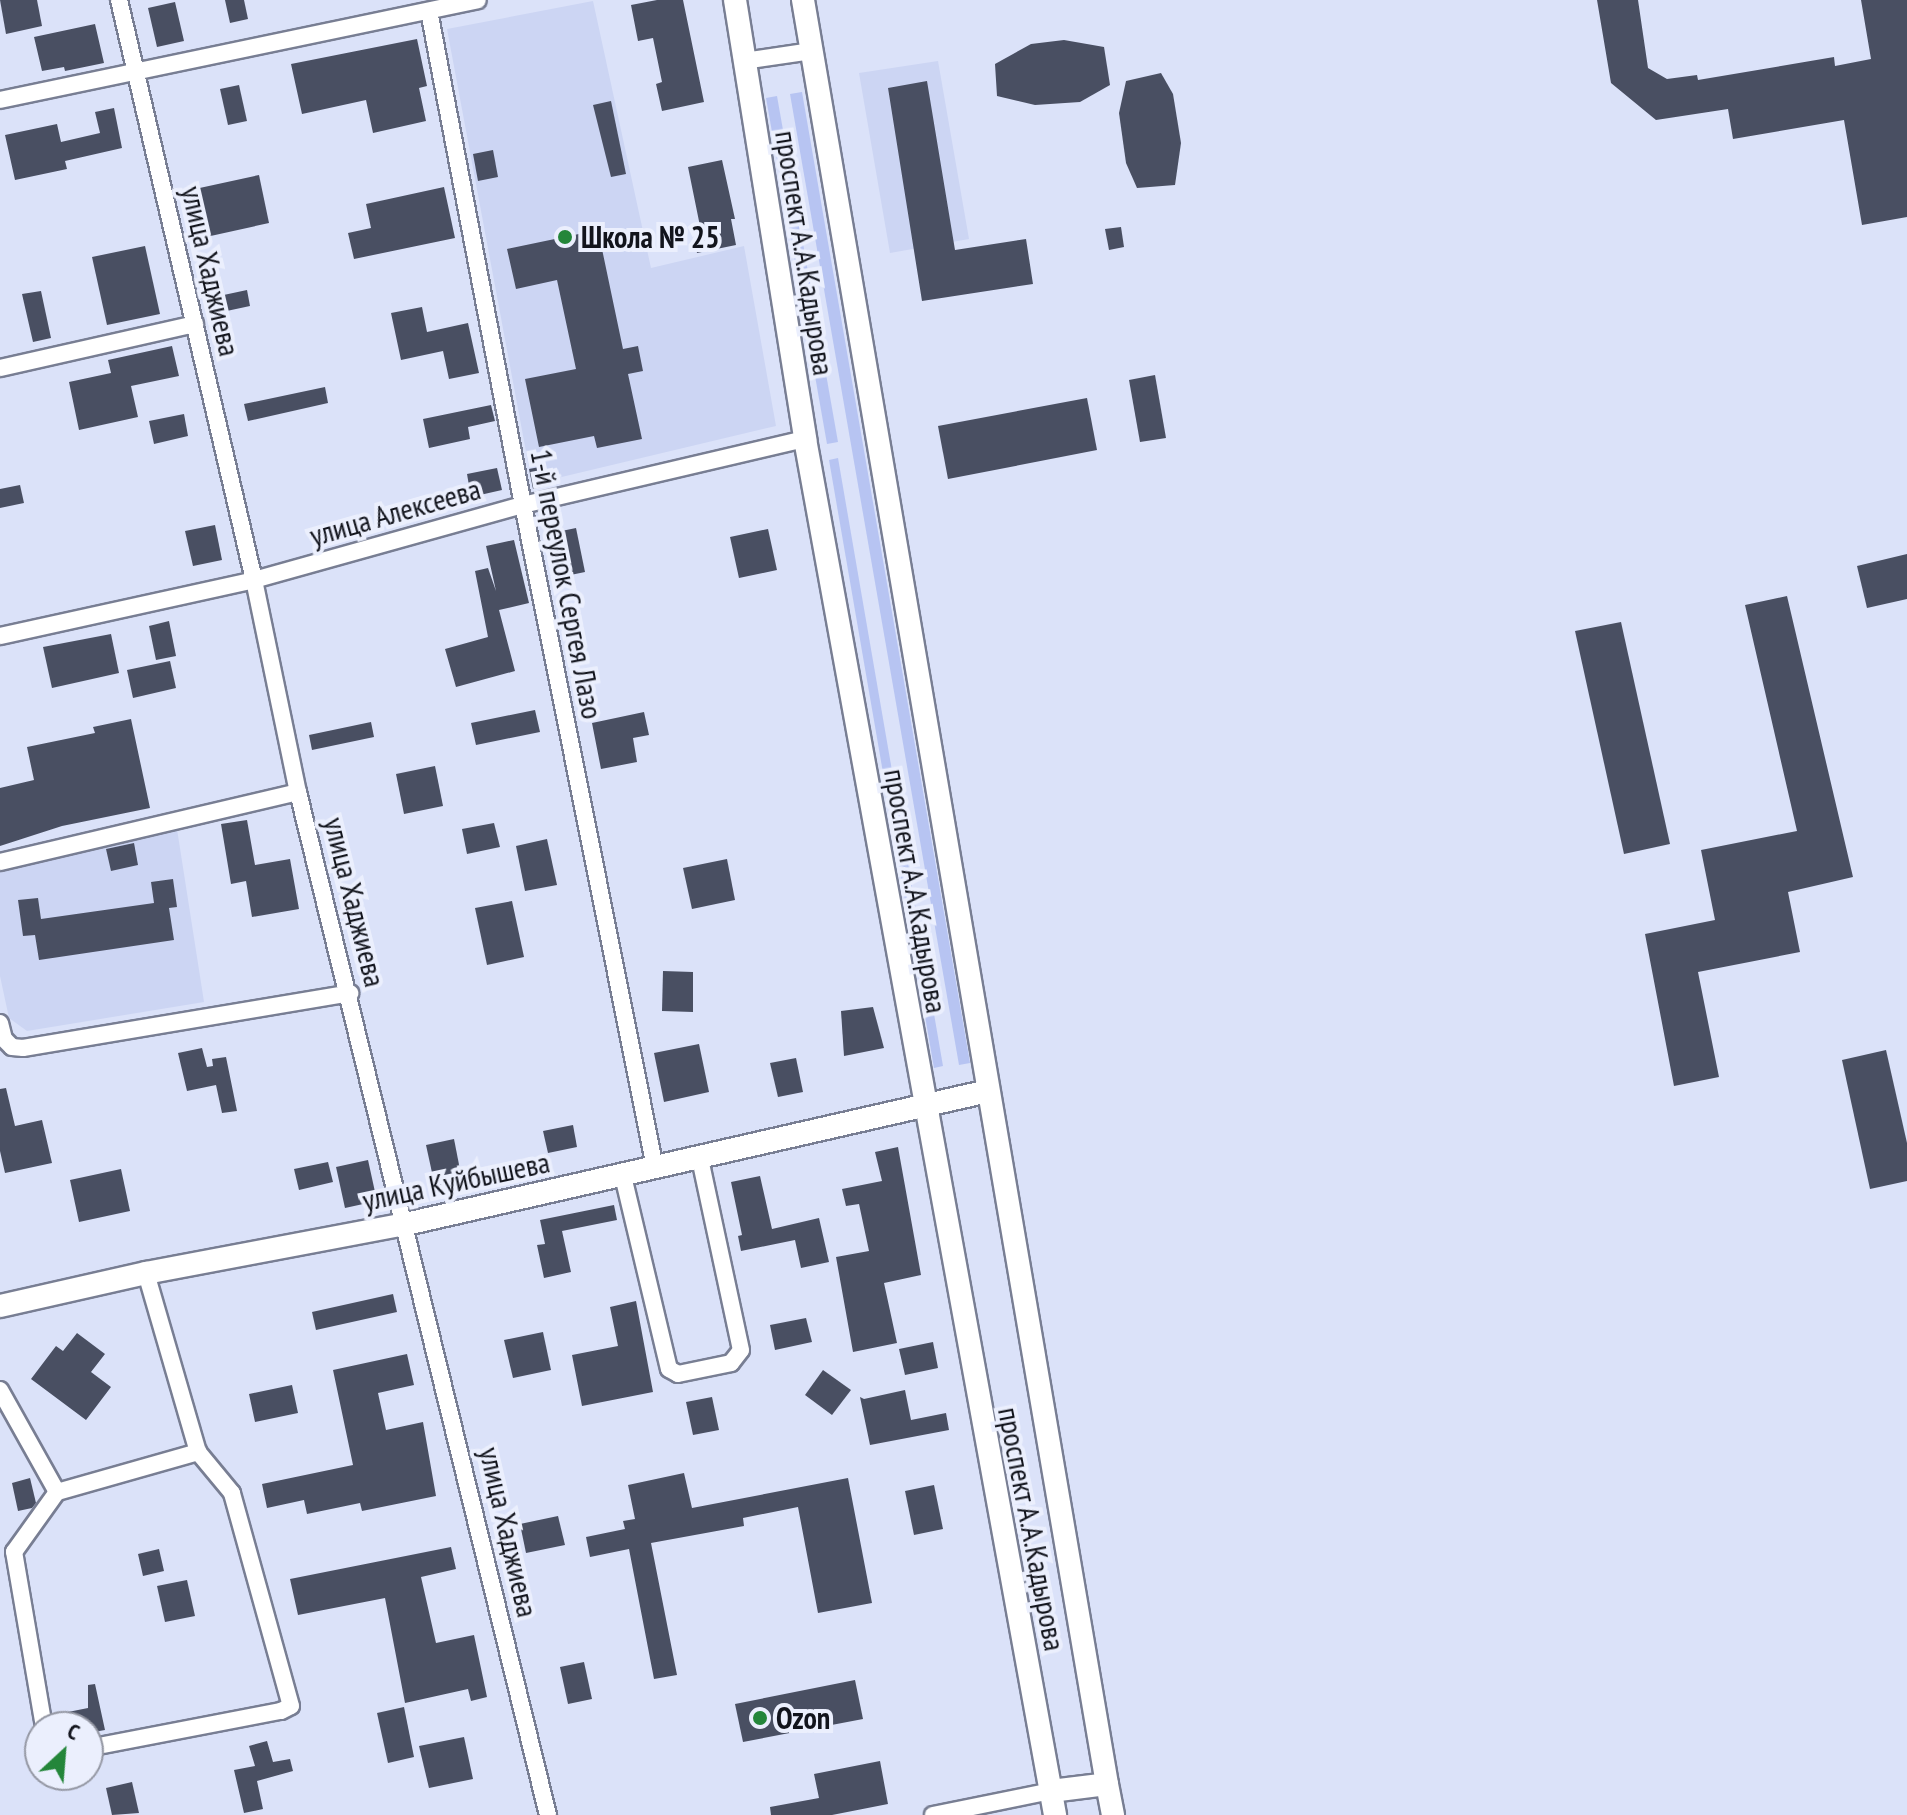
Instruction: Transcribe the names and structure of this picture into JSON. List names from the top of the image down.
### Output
{
  "streets": {
    "street": [
      "проспект А.А.Кадырова",
      "улица Хаджиева",
      "улица Алексеева",
      "1-й переулок Сергея Лазо",
      "улица Куйбышева"
    ]
  },
  "crossings": [
    ["проспект А.А.Кадырова", "улица Алексеева"],
    ["проспект А.А.Кадырова", "улица Куйбышева"],
    ["улица Хаджиева", "улица Алексеева"],
    ["улица Хаджиева", "улица Куйбышева"],
    ["улица Алексеева", "1-й переулок Сергея Лазо"],
    ["1-й переулок Сергея Лазо", "улица Куйбышева"]
  ],
  "places": ["Школа № 25", "Ozon"],
  "north": "top right"
}
